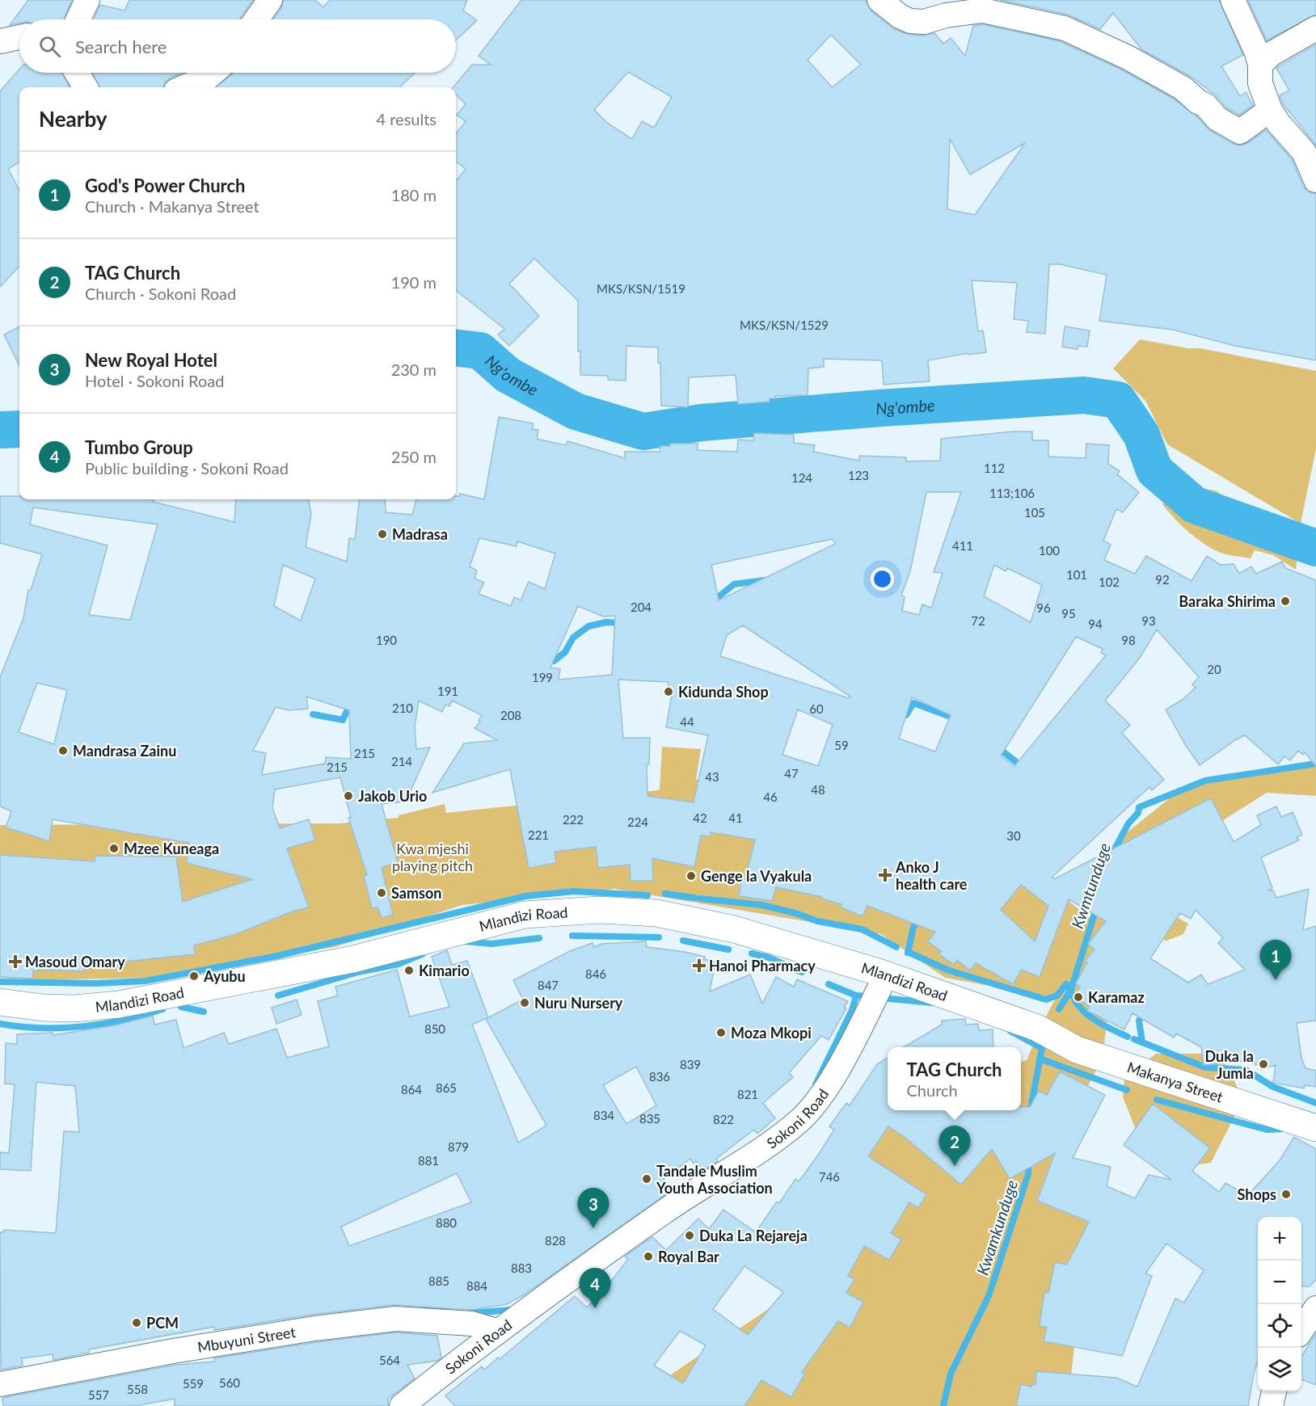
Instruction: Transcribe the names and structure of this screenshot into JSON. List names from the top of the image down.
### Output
{
  "streets": {
    "street": [
      "Mlandizi Road",
      "Makanya Street",
      "Sokoni Road",
      "Mbuyuni Street"
    ]
  },
  "crossings": [
    ["Mlandizi Road", "Makanya Street"],
    ["Mlandizi Road", "Sokoni Road"],
    ["Sokoni Road", "Mbuyuni Street"]
  ],
  "water": ["Ng'ombe", "Kwmtunduge", "Kwamkunduge"],
  "parks": ["Kwa mjeshi playing pitch"],
  "places": {
    "other": [
      "Madrasa",
      "Baraka Shirima",
      "Kidunda Shop",
      "Mandrasa Zainu",
      "Jakob Urio",
      "Mzee Kuneaga",
      "Genge la Vyakula",
      "Samson",
      "Kimario",
      "Ayubu",
      "Karamaz",
      "Nuru Nursery",
      "Moza Mkopi",
      "Duka la Jumla",
      "Tandale Muslim Youth Association",
      "Shops",
      "Duka La Rejareja",
      "Royal Bar",
      "PCM"
    ],
    "health": ["Anko J health care", "Masoud Omary", "Hanoi Pharmacy"]
  },
  "house_numbers": [
    "MKS/KSN/1519",
    "MKS/KSN/1529",
    "112",
    "123",
    "124",
    "113;106",
    "105",
    "411",
    "100",
    "101",
    "92",
    "102",
    "204",
    "96",
    "95",
    "72",
    "93",
    "94",
    "190",
    "98",
    "20",
    "199",
    "191",
    "210",
    "60",
    "208",
    "44",
    "59",
    "215",
    "214",
    "215",
    "47",
    "43",
    "48",
    "46",
    "42",
    "41",
    "222",
    "224",
    "221",
    "30",
    "846",
    "847",
    "850",
    "839",
    "836",
    "865",
    "864",
    "821",
    "834",
    "835",
    "822",
    "879",
    "881",
    "746",
    "880",
    "828",
    "883",
    "885",
    "884",
    "564",
    "560",
    "559",
    "558",
    "557"
  ],
  "page": {
    "search": "Search here",
    "heading": ["Nearby", "4 results"],
    "list": [
      {
        "mark": "1",
        "name": "God's Power Church",
        "note": "Church · Makanya Street",
        "value": "180 m"
      },
      {
        "mark": "2",
        "name": "TAG Church",
        "note": "Church · Sokoni Road",
        "value": "190 m"
      },
      {
        "mark": "3",
        "name": "New Royal Hotel",
        "note": "Hotel · Sokoni Road",
        "value": "230 m"
      },
      {
        "mark": "4",
        "name": "Tumbo Group",
        "note": "Public building · Sokoni Road",
        "value": "250 m"
      }
    ],
    "pins": [
      "1",
      "2",
      "3",
      "4"
    ],
    "popup": ["TAG Church", "Church"],
    "map_buttons": ["+", "−"]
  }
}
